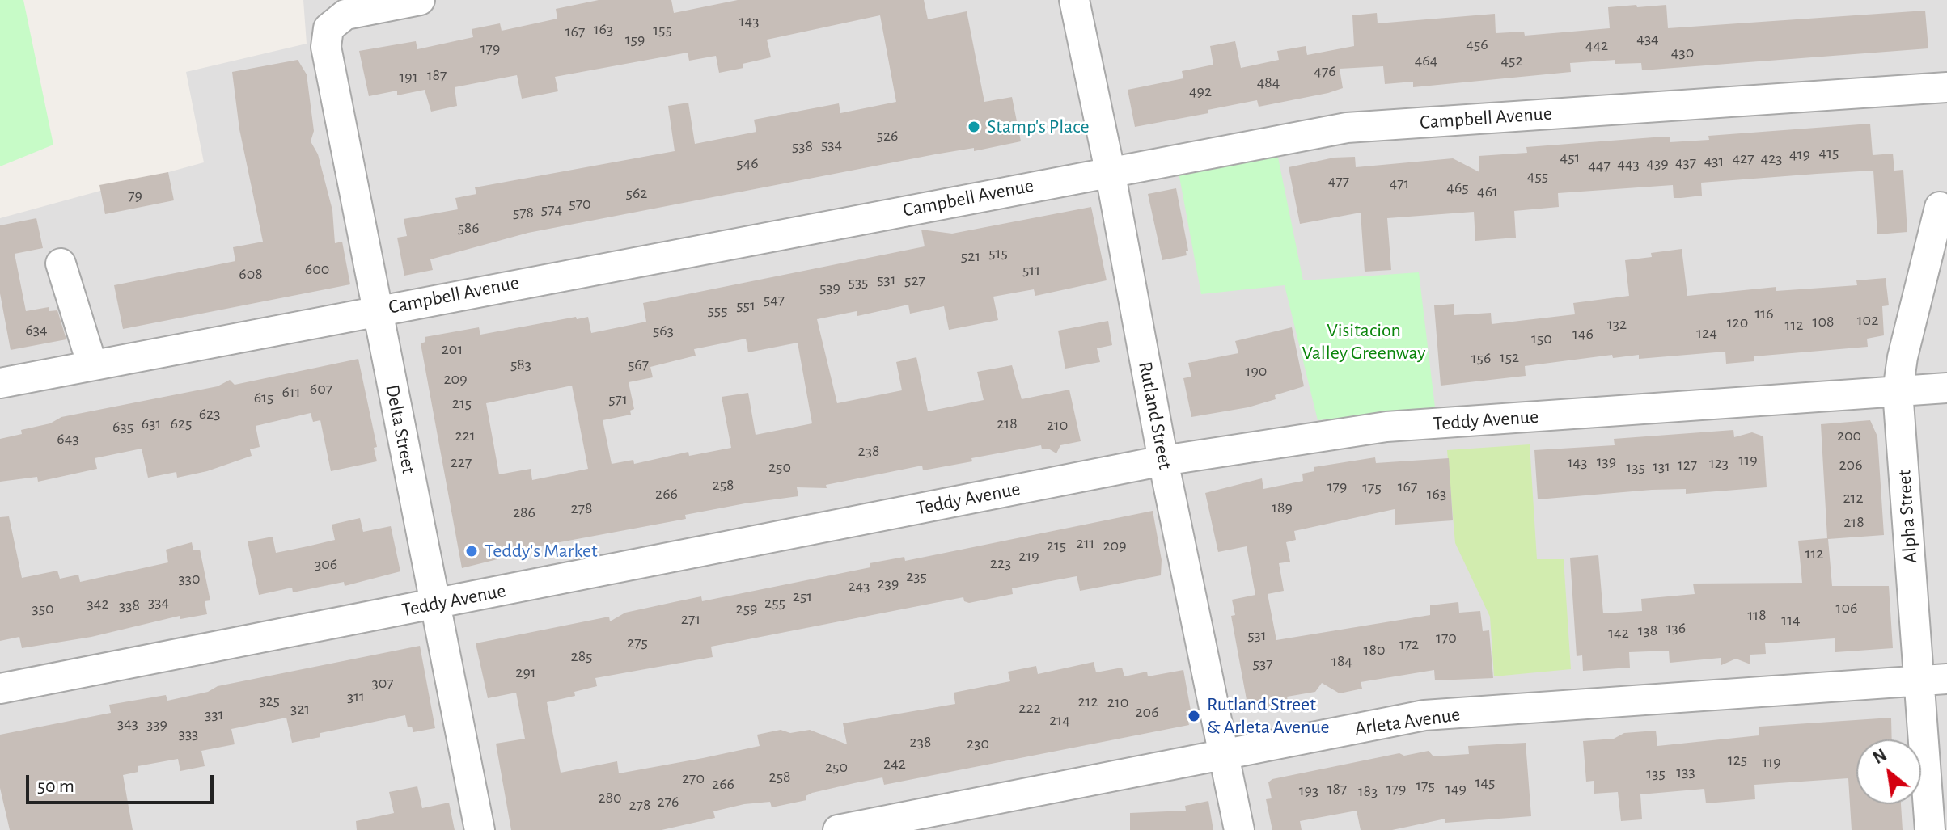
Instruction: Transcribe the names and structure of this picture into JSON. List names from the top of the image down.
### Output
{
  "streets": {
    "street": [
      "Campbell Avenue",
      "Rutland Street",
      "Teddy Avenue",
      "Delta Street",
      "Alpha Street",
      "Arleta Avenue"
    ]
  },
  "crossings": [
    ["Campbell Avenue", "Rutland Street"],
    ["Campbell Avenue", "Delta Street"],
    ["Rutland Street", "Teddy Avenue"],
    ["Rutland Street", "Arleta Avenue"],
    ["Teddy Avenue", "Delta Street"],
    ["Teddy Avenue", "Alpha Street"],
    ["Alpha Street", "Arleta Avenue"]
  ],
  "parks": ["Visitacion Valley Greenway"],
  "places": ["Stamp's Place", "Teddy's Market", "Rutland Street & Arleta Avenue"],
  "house_numbers": [
    "143",
    "163",
    "155",
    "167",
    "434",
    "159",
    "456",
    "442",
    "179",
    "430",
    "464",
    "452",
    "476",
    "187",
    "191",
    "484",
    "492",
    "526",
    "534",
    "538",
    "415",
    "419",
    "451",
    "427",
    "423",
    "431",
    "437",
    "546",
    "439",
    "443",
    "447",
    "455",
    "477",
    "471",
    "465",
    "461",
    "562",
    "79",
    "570",
    "574",
    "578",
    "586",
    "515",
    "521",
    "600",
    "511",
    "608",
    "531",
    "527",
    "535",
    "539",
    "547",
    "551",
    "555",
    "116",
    "102",
    "108",
    "120",
    "132",
    "112",
    "634",
    "563",
    "124",
    "146",
    "150",
    "201",
    "152",
    "156",
    "583",
    "567",
    "190",
    "209",
    "607",
    "611",
    "615",
    "571",
    "215",
    "623",
    "631",
    "625",
    "218",
    "210",
    "635",
    "221",
    "200",
    "643",
    "238",
    "119",
    "139",
    "227",
    "143",
    "123",
    "127",
    "206",
    "131",
    "250",
    "135",
    "258",
    "179",
    "167",
    "175",
    "266",
    "163",
    "212",
    "189",
    "278",
    "286",
    "218",
    "211",
    "215",
    "209",
    "112",
    "219",
    "223",
    "306",
    "235",
    "330",
    "239",
    "243",
    "251",
    "334",
    "255",
    "342",
    "338",
    "106",
    "350",
    "259",
    "118",
    "271",
    "114",
    "136",
    "138",
    "142",
    "531",
    "170",
    "275",
    "172",
    "180",
    "285",
    "184",
    "537",
    "291",
    "307",
    "311",
    "325",
    "212",
    "210",
    "222",
    "321",
    "206",
    "331",
    "214",
    "343",
    "339",
    "333",
    "238",
    "230",
    "125",
    "119",
    "242",
    "250",
    "133",
    "135",
    "258",
    "270",
    "145",
    "266",
    "175",
    "187",
    "179",
    "149",
    "193",
    "183",
    "280",
    "276",
    "278"
  ],
  "scale_bar": "50 m",
  "north": "top left"
}
